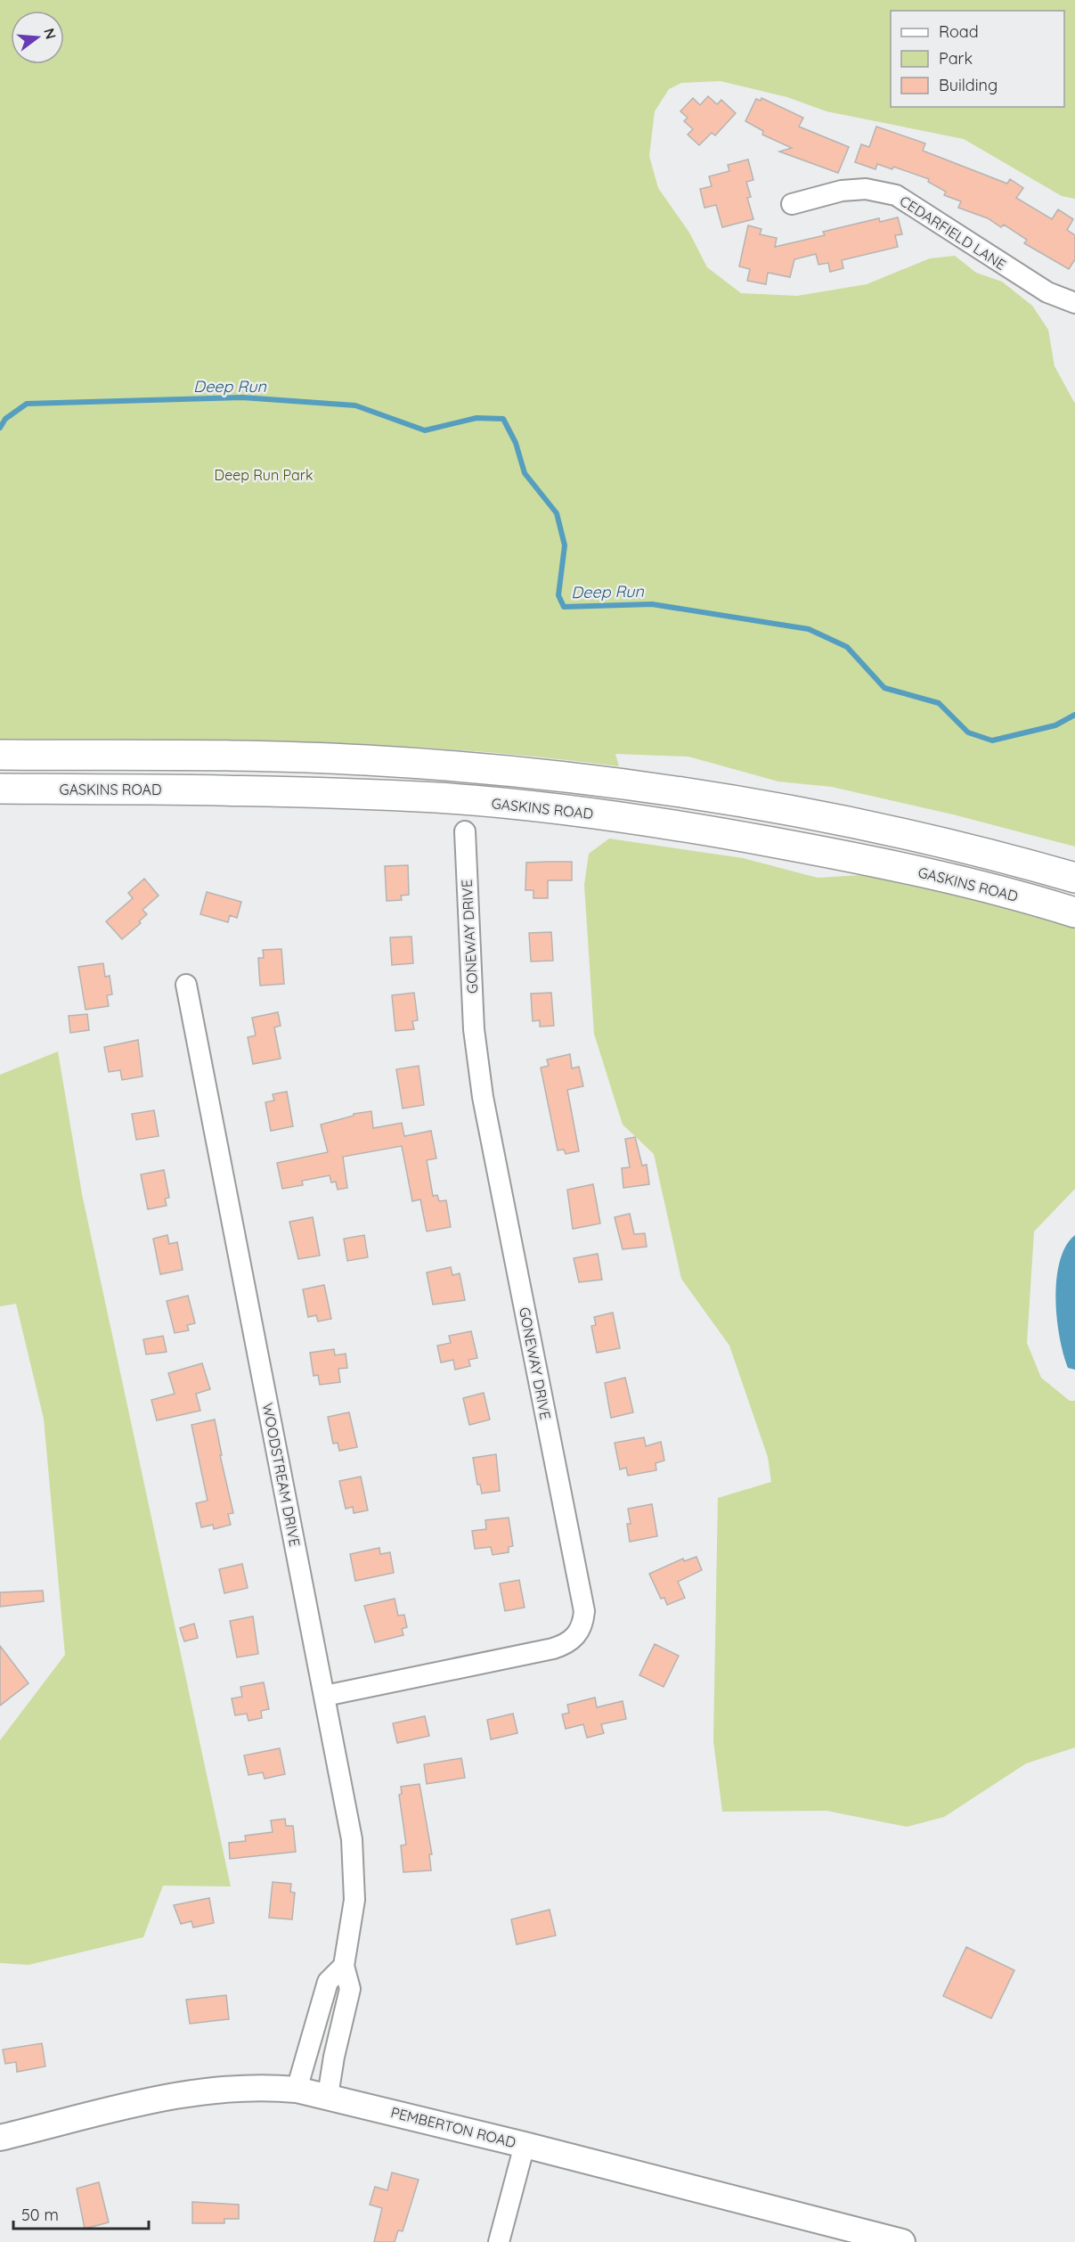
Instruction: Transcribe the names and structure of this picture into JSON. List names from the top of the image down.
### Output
{
  "streets": {
    "main road": ["GASKINS ROAD"],
    "street": [
      "CEDARFIELD LANE",
      "GONEWAY DRIVE",
      "WOODSTREAM DRIVE",
      "PEMBERTON ROAD"
    ]
  },
  "crossings": [
    ["GONEWAY DRIVE", "WOODSTREAM DRIVE"],
    ["WOODSTREAM DRIVE", "PEMBERTON ROAD"]
  ],
  "water": ["Deep Run"],
  "parks": ["Deep Run Park"],
  "legend": ["Road", "Park", "Building"],
  "scale_bar": "50 m",
  "north": "right"
}
